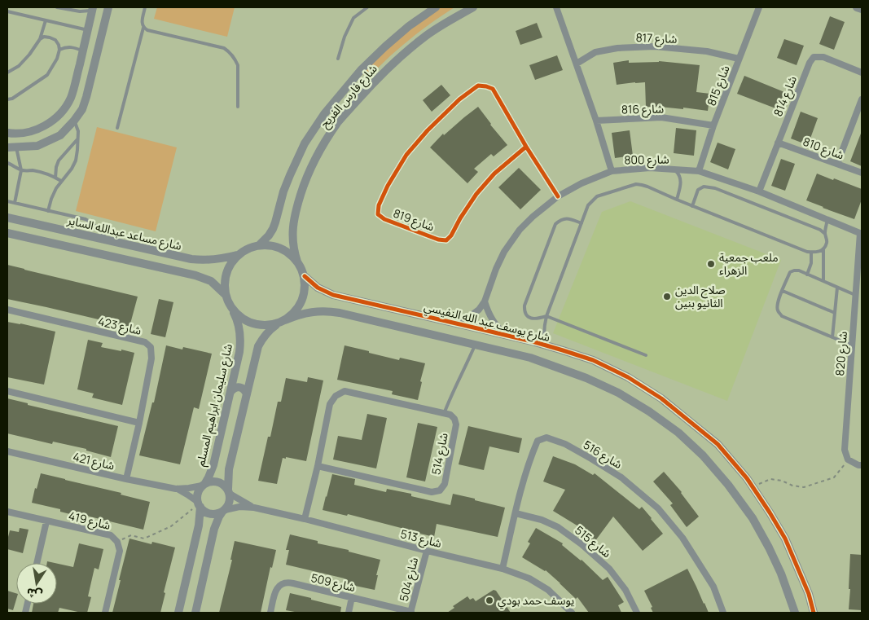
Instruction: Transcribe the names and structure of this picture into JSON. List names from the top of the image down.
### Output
{
  "streets": {
    "street": [
      "شارع 817",
      "شارع 815",
      "شارع فارس الفريح",
      "شارع 814",
      "شارع 816",
      "شارع 810",
      "شارع 800",
      "شارع 819",
      "شارع مساعد عبدالله الساير",
      "شارع يوسف عبد الله النفيسي",
      "شارع 423",
      "شارع 820",
      "شارع سليمان ابراهيم المسلم",
      "شارع 514",
      "شارع 516",
      "شارع 421",
      "شارع 419",
      "شارع 513",
      "شارع 515",
      "شارع 504",
      "شارع 509"
    ]
  },
  "crossings": [
    ["شارع 817", "شارع 815"],
    ["شارع 815", "شارع 816"],
    ["شارع 815", "شارع 800"],
    ["شارع فارس الفريح", "شارع مساعد عبدالله الساير"],
    ["شارع فارس الفريح", "شارع يوسف عبد الله النفيسي"],
    ["شارع فارس الفريح", "شارع سليمان ابراهيم المسلم"],
    ["شارع 814", "شارع 810"],
    ["شارع 814", "شارع 800"],
    ["شارع 800", "شارع 819"],
    ["شارع 800", "شارع يوسف عبد الله النفيسي"],
    ["شارع 800", "شارع 820"],
    ["شارع مساعد عبدالله الساير", "شارع يوسف عبد الله النفيسي"],
    ["شارع مساعد عبدالله الساير", "شارع سليمان ابراهيم المسلم"],
    ["شارع يوسف عبد الله النفيسي", "شارع سليمان ابراهيم المسلم"],
    ["شارع 423", "شارع 421"],
    ["شارع سليمان ابراهيم المسلم", "شارع 421"],
    ["شارع سليمان ابراهيم المسلم", "شارع 513"],
    ["شارع 516", "شارع 513"],
    ["شارع 516", "شارع 515"],
    ["شارع 421", "شارع 513"],
    ["شارع 513", "شارع 504"],
    ["شارع 504", "شارع 509"]
  ],
  "places": ["ملعب جمعية الزهراء", "صلاح الدين الثانيو بنين", "يوسف حمد بودي"],
  "north": "bottom"
}
